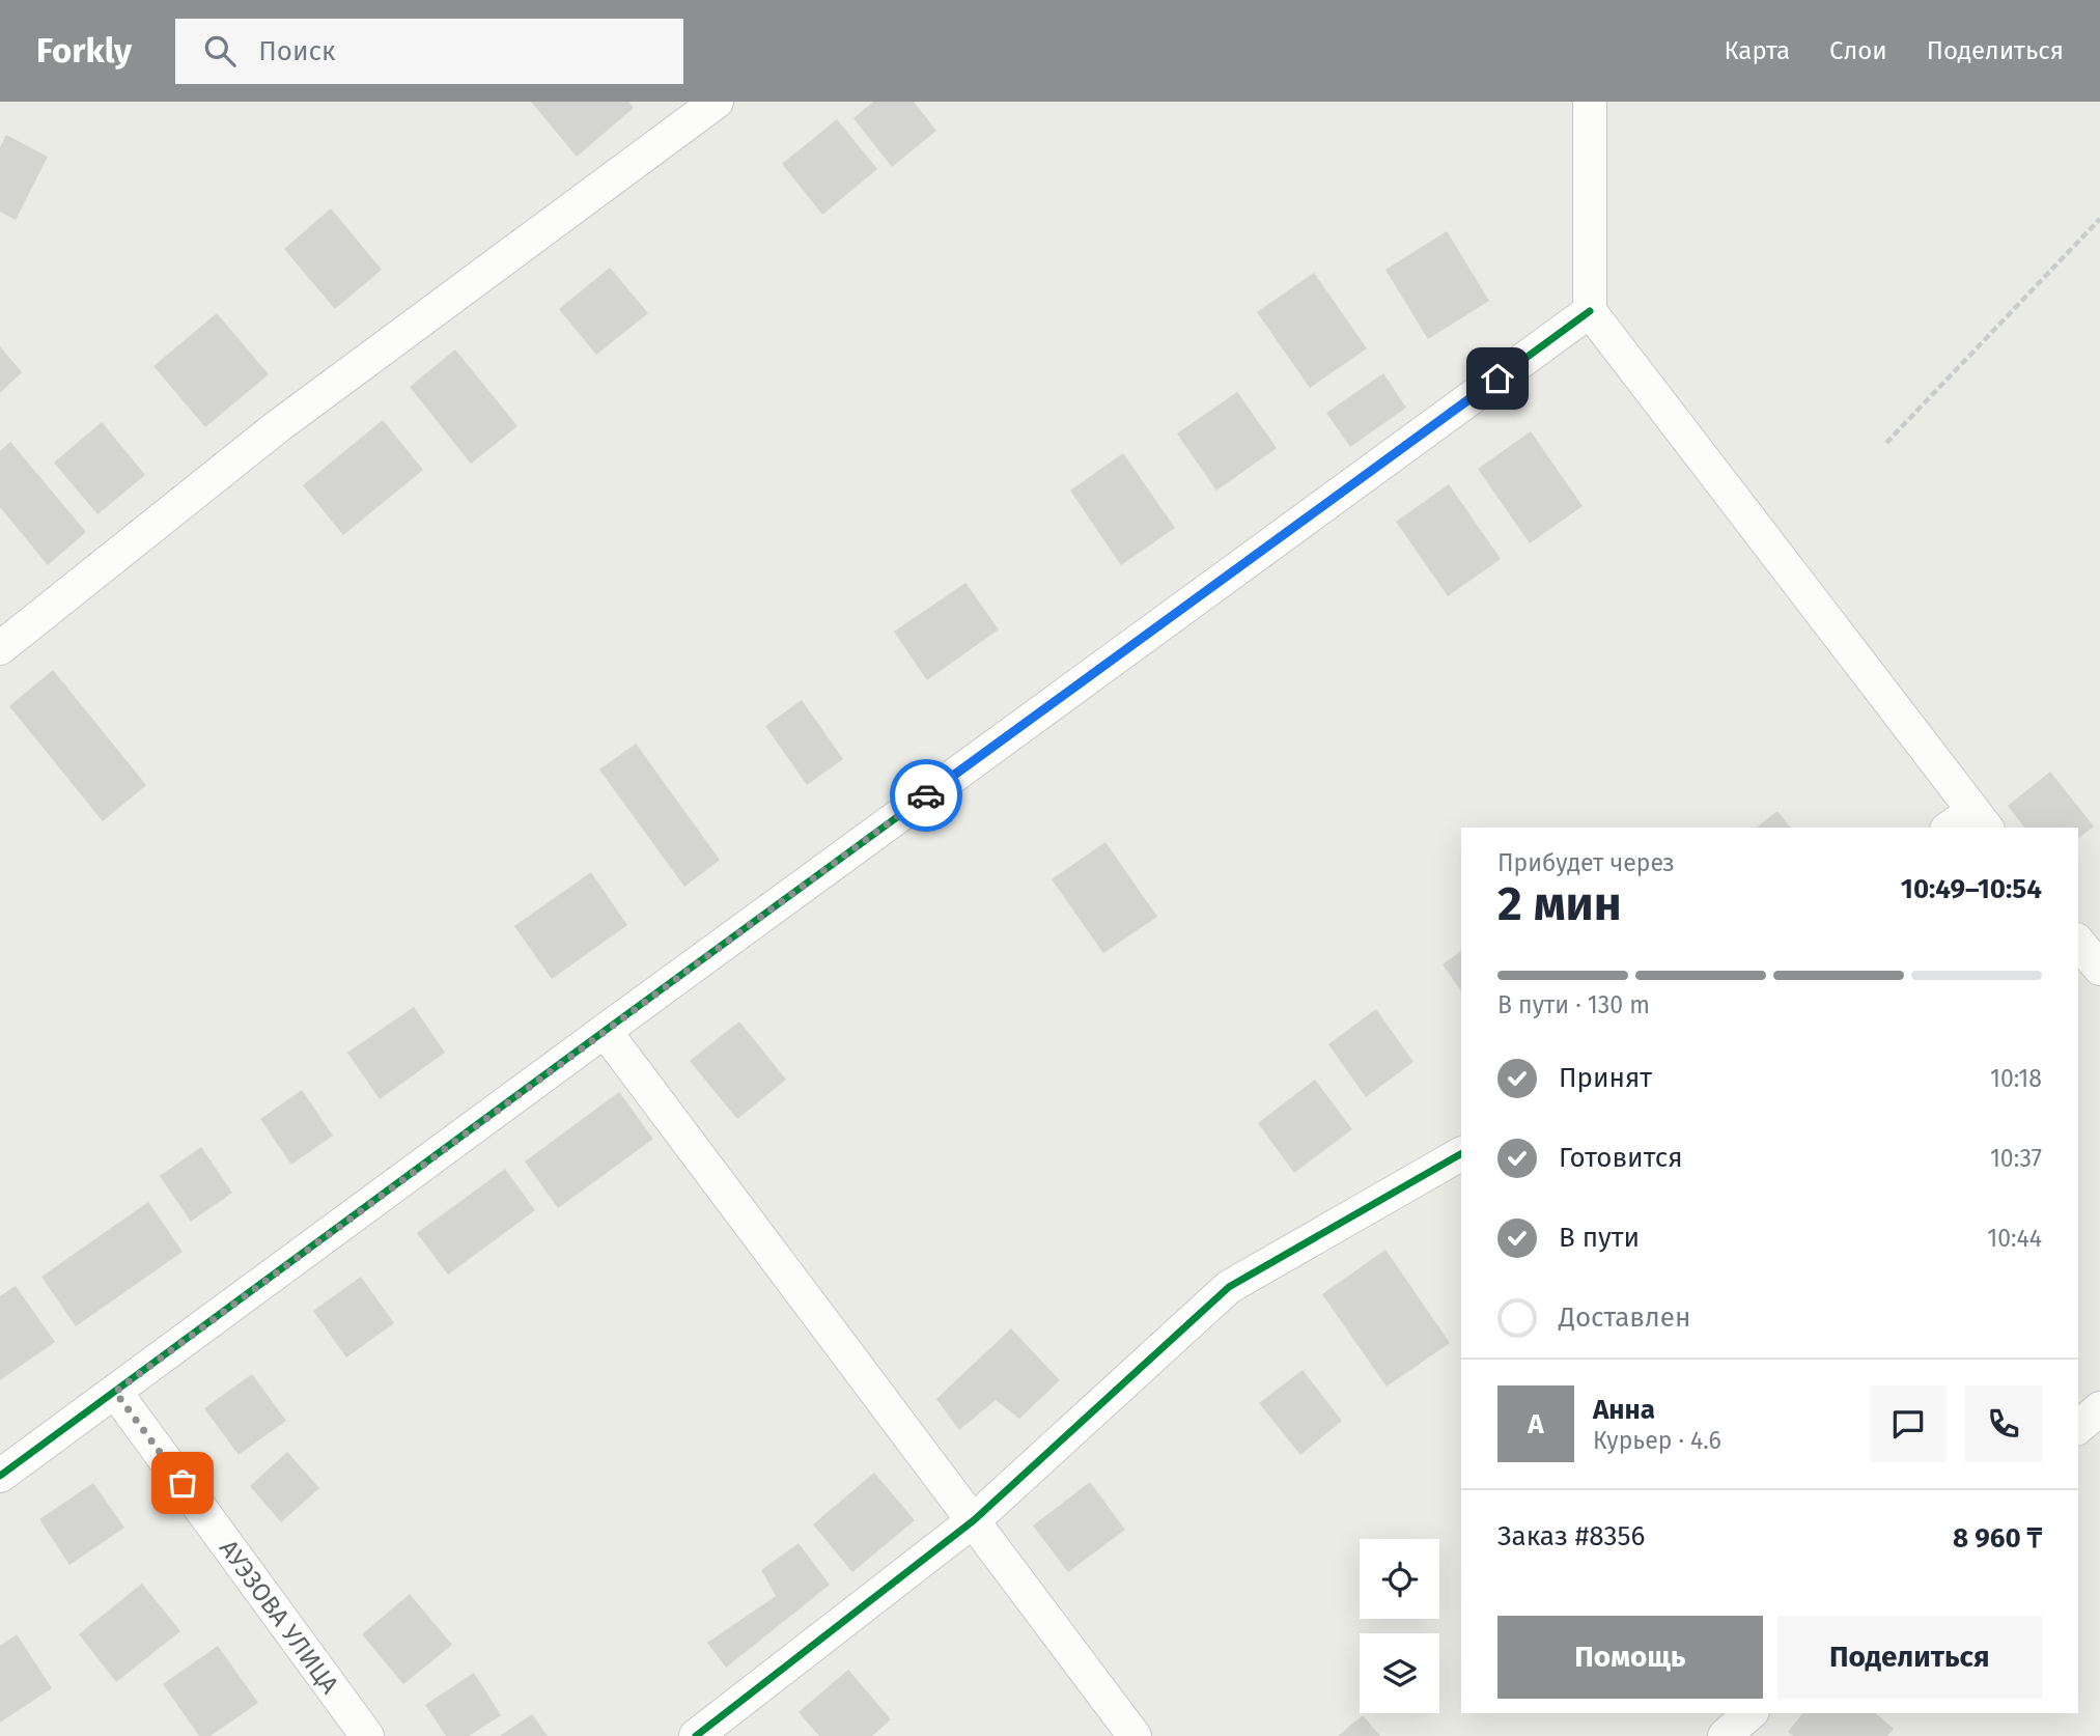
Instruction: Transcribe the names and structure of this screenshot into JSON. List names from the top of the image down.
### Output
{
  "streets": {
    "street": ["АУЭЗОВА УЛИЦА"]
  },
  "page": {
    "header": "Forkly",
    "search": "Поиск",
    "nav": ["Карта", "Слои", "Поделиться"],
    "heading": ["2 мин", "Прибудет через", "10:49–10:54"],
    "panel": [
      "Анна",
      "Курьер · 4.6",
      "Заказ #8356",
      "8 960 ₸"
    ],
    "bar": "В пути · 130 m",
    "list": [
      ["Принят", "10:18"],
      ["Готовится", "10:37"],
      ["В пути", "10:44"],
      "Доставлен"
    ],
    "round": "А",
    "buttons": ["Помощь", "Поделиться"]
  }
}
